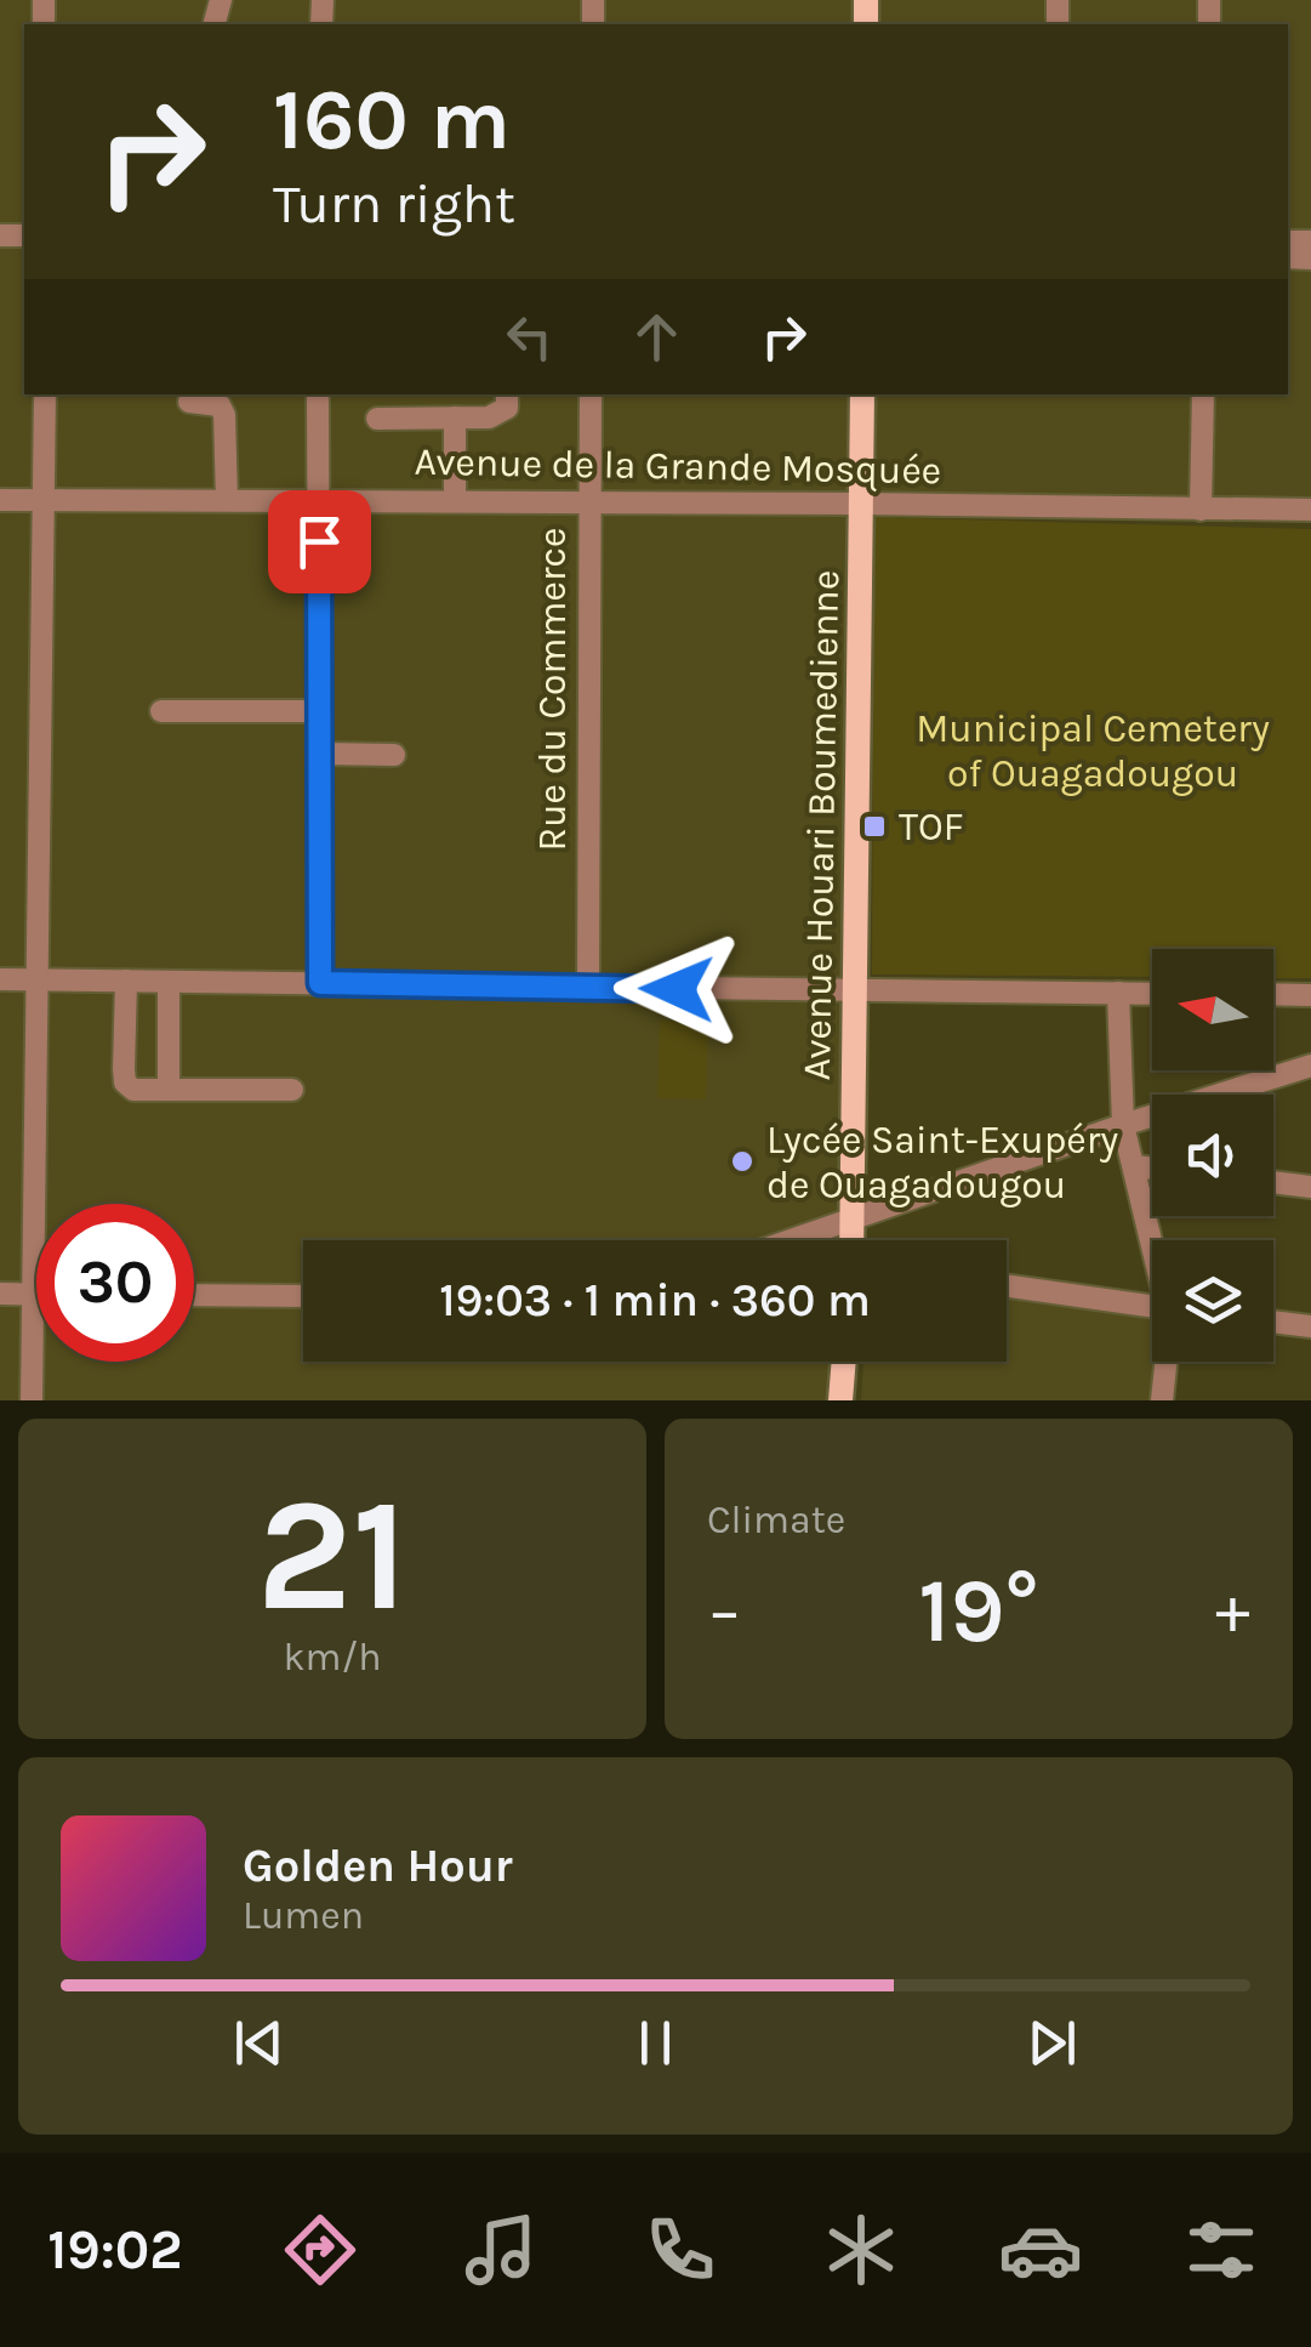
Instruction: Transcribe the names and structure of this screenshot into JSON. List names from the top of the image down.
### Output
{
  "streets": {
    "main road": ["Avenue Houari Boumedienne"],
    "street": ["Avenue de la Grande Mosquée", "Rue du Commerce"]
  },
  "crossings": [
    ["Avenue de la Grande Mosquée", "Rue du Commerce"],
    ["Avenue de la Grande Mosquée", "Avenue Houari Boumedienne"]
  ],
  "parks": ["Municipal Cemetery of Ouagadougou"],
  "places": {
    "transit": ["TOF"],
    "other": ["Lycée Saint-Exupéry de Ouagadougou"]
  },
  "north": "left",
  "page": {
    "turn": ["160 m", "Turn right"],
    "limit": "30",
    "trip": "19:03 · 1 min · 360 m",
    "tile": [
      ["21", "km/h"],
      "Climate"
    ],
    "heat": ["−", "19°", "+"],
    "song": ["Golden Hour", "Lumen"],
    "tabs": "19:02"
  }
}
